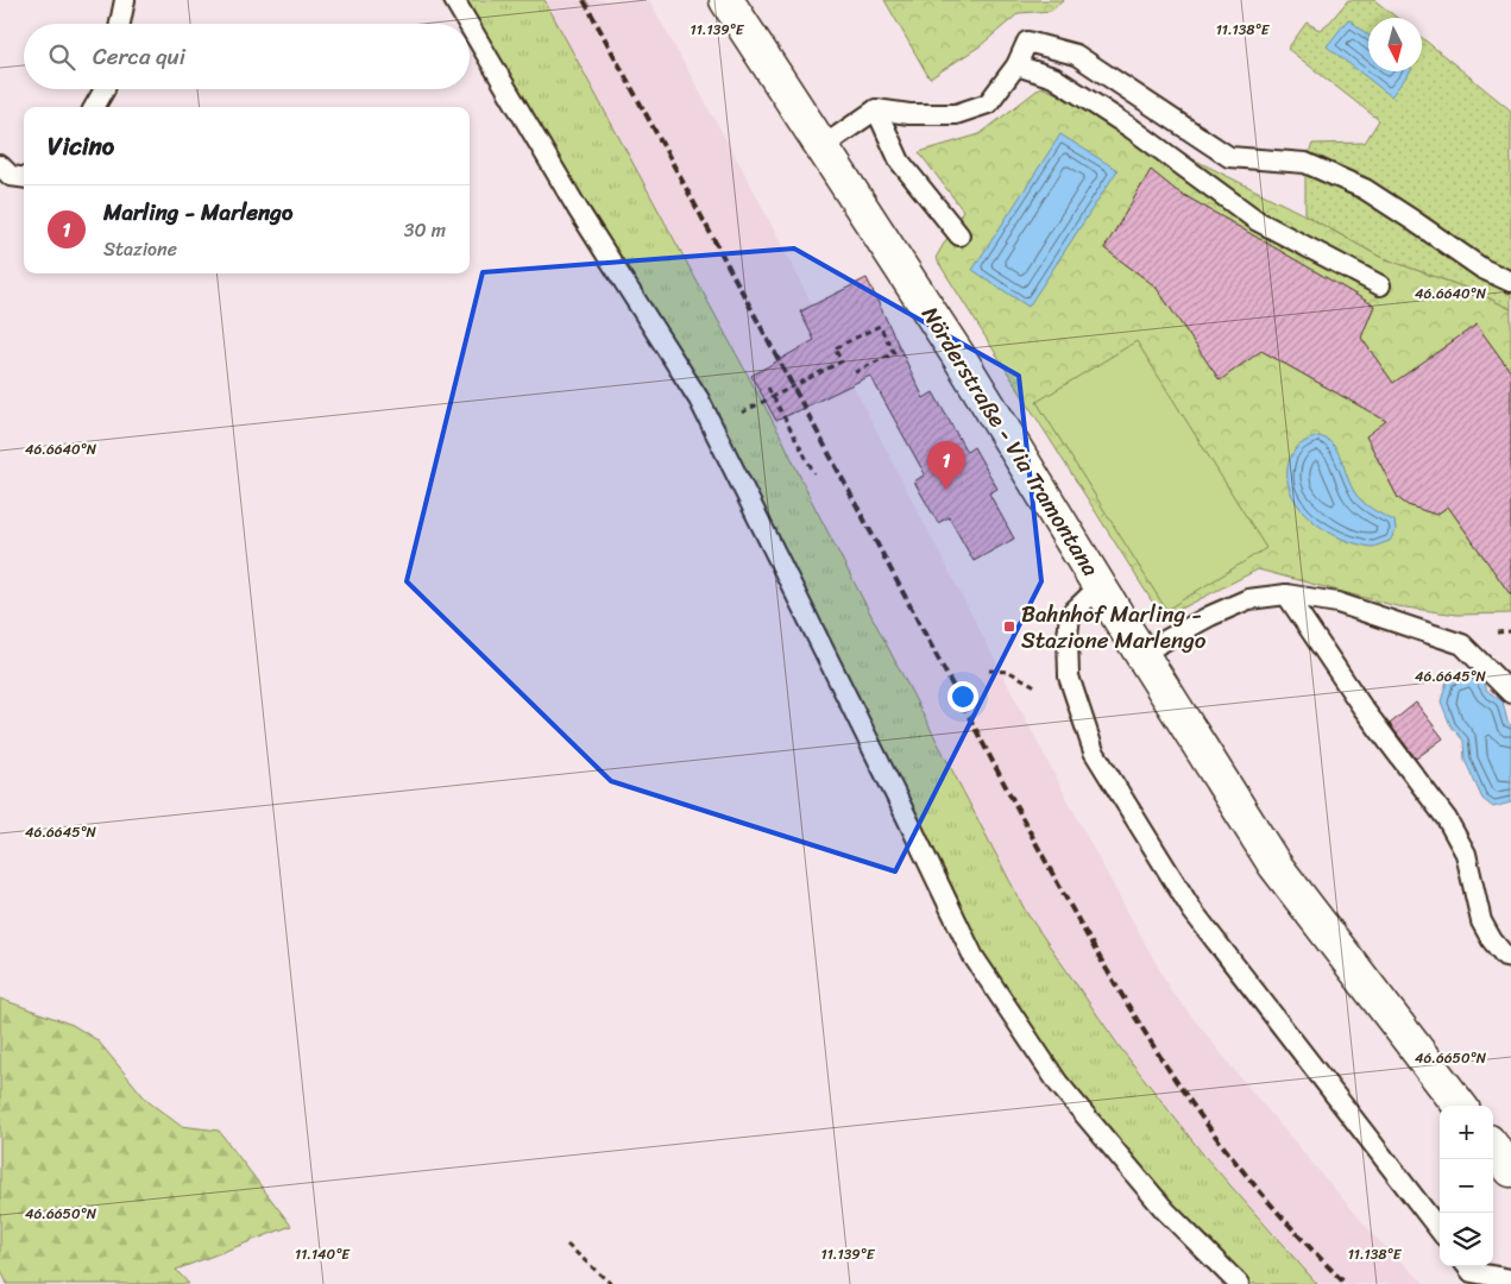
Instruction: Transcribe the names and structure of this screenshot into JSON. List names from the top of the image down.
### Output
{
  "streets": {
    "street": ["Nörderstraße - Via Tramontana"]
  },
  "places": {
    "transit": ["Bahnhof Marling - Stazione Marlengo"]
  },
  "north": "bottom",
  "page": {
    "search": "Cerca qui",
    "heading": "Vicino",
    "list": [
      {
        "mark": "1",
        "name": "Marling - Marlengo",
        "note": "Stazione",
        "value": "30 m"
      }
    ],
    "pins": "1",
    "map_buttons": ["+", "−"]
  },
  "coordinates": [
    "11.139°E",
    "11.138°E",
    "46.6640°N",
    "46.6645°N",
    "46.6650°N",
    "11.140°E"
  ]
}
